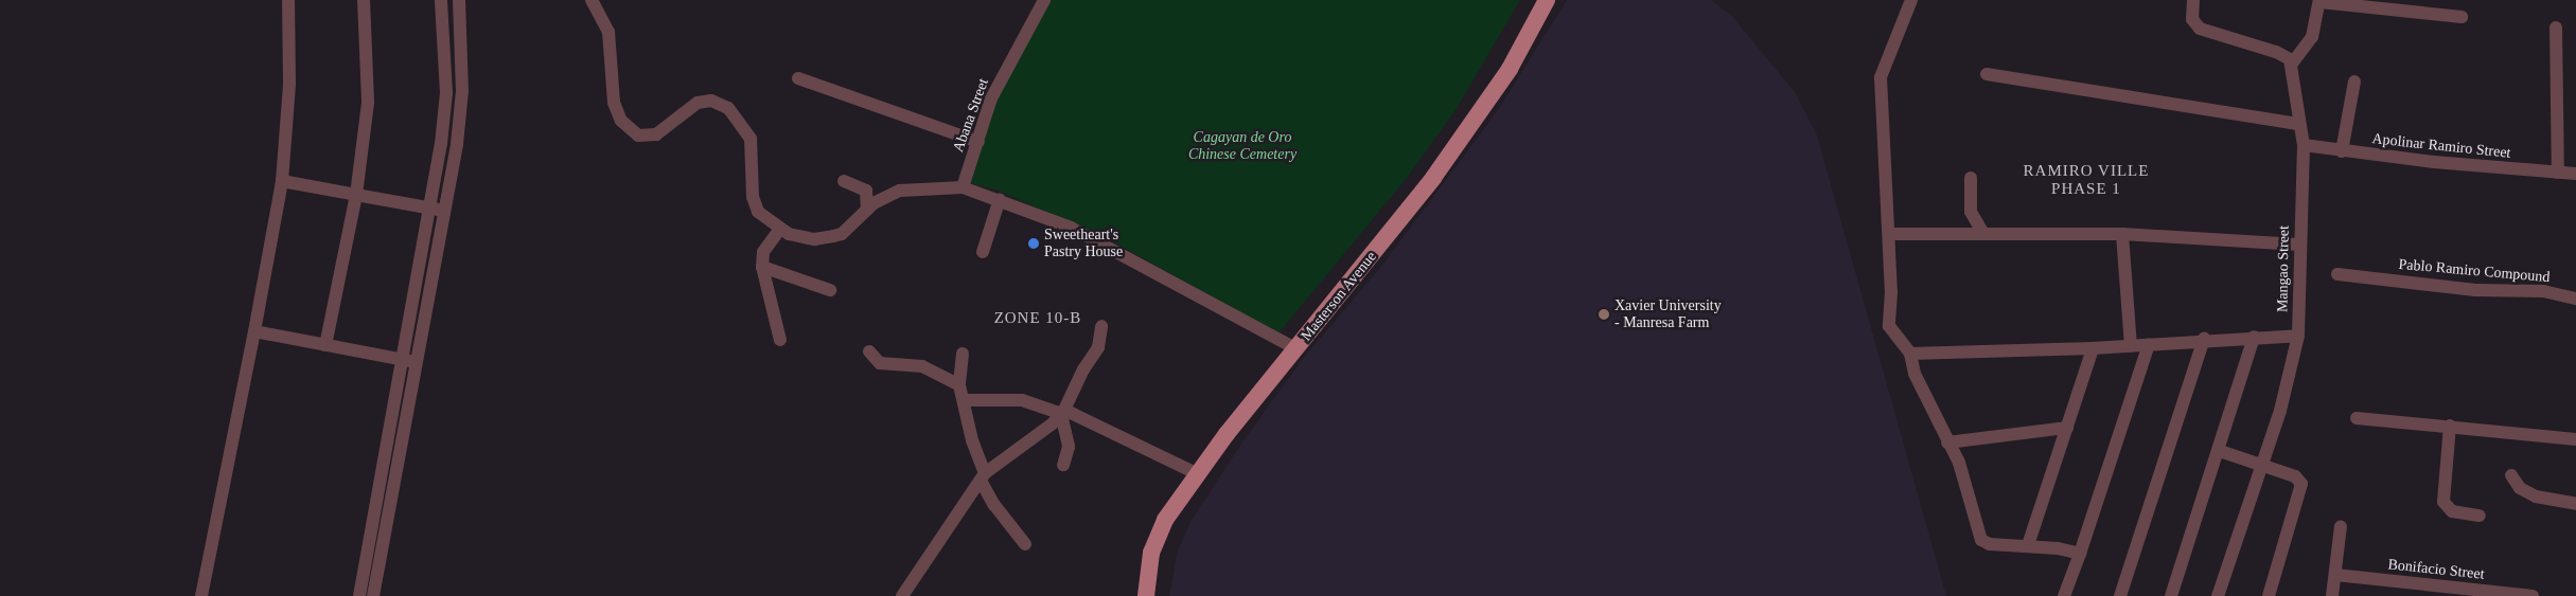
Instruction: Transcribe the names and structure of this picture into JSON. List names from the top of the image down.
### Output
{
  "streets": {
    "main road": ["Masterson Avenue"],
    "street": [
      "Abana Street",
      "Apolinar Ramiro Street",
      "Mangao Street",
      "Pablo Ramiro Compound",
      "Bonifacio Street"
    ]
  },
  "crossings": [
    ["Apolinar Ramiro Street", "Mangao Street"]
  ],
  "districts": ["RAMIRO VILLE PHASE 1", "ZONE 10-B"],
  "parks": ["Cagayan de Oro Chinese Cemetery"],
  "places": ["Sweetheart's Pastry House", "Xavier University - Manresa Farm"]
}
